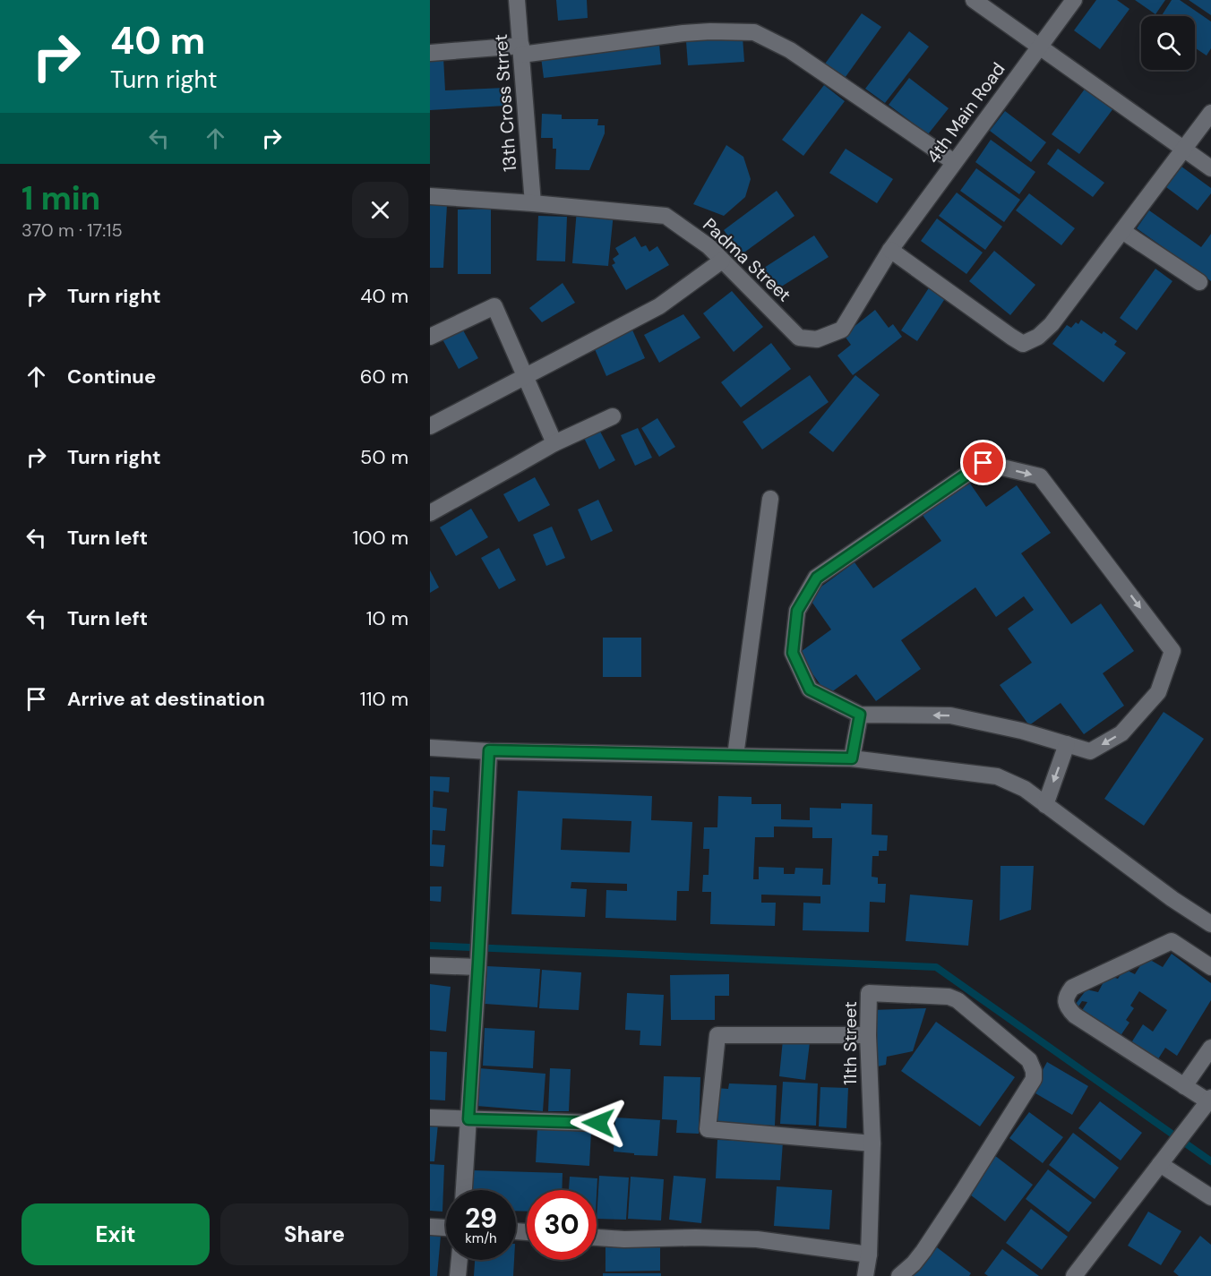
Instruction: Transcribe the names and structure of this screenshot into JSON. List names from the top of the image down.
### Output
{
  "streets": {
    "street": [
      "13th Cross Strret",
      "4th Main Road",
      "Padma Street",
      "11th Street"
    ]
  },
  "crossings": [
    ["13th Cross Strret", "Padma Street"],
    ["4th Main Road", "Padma Street"]
  ],
  "page": {
    "turn": ["40 m", "Turn right"],
    "heading": ["1 min", "370 m · 17:15"],
    "list": [
      {
        "name": "Turn right",
        "value": "40 m"
      },
      {
        "name": "Continue",
        "value": "60 m"
      },
      {
        "name": "Turn right",
        "value": "50 m"
      },
      {
        "name": "Turn left",
        "value": "100 m"
      },
      {
        "name": "Turn left",
        "value": "10 m"
      },
      {
        "name": "Arrive at destination",
        "value": "110 m"
      }
    ],
    "speed": "29 km/h",
    "limit": "30",
    "buttons": ["Exit", "Share"]
  }
}
